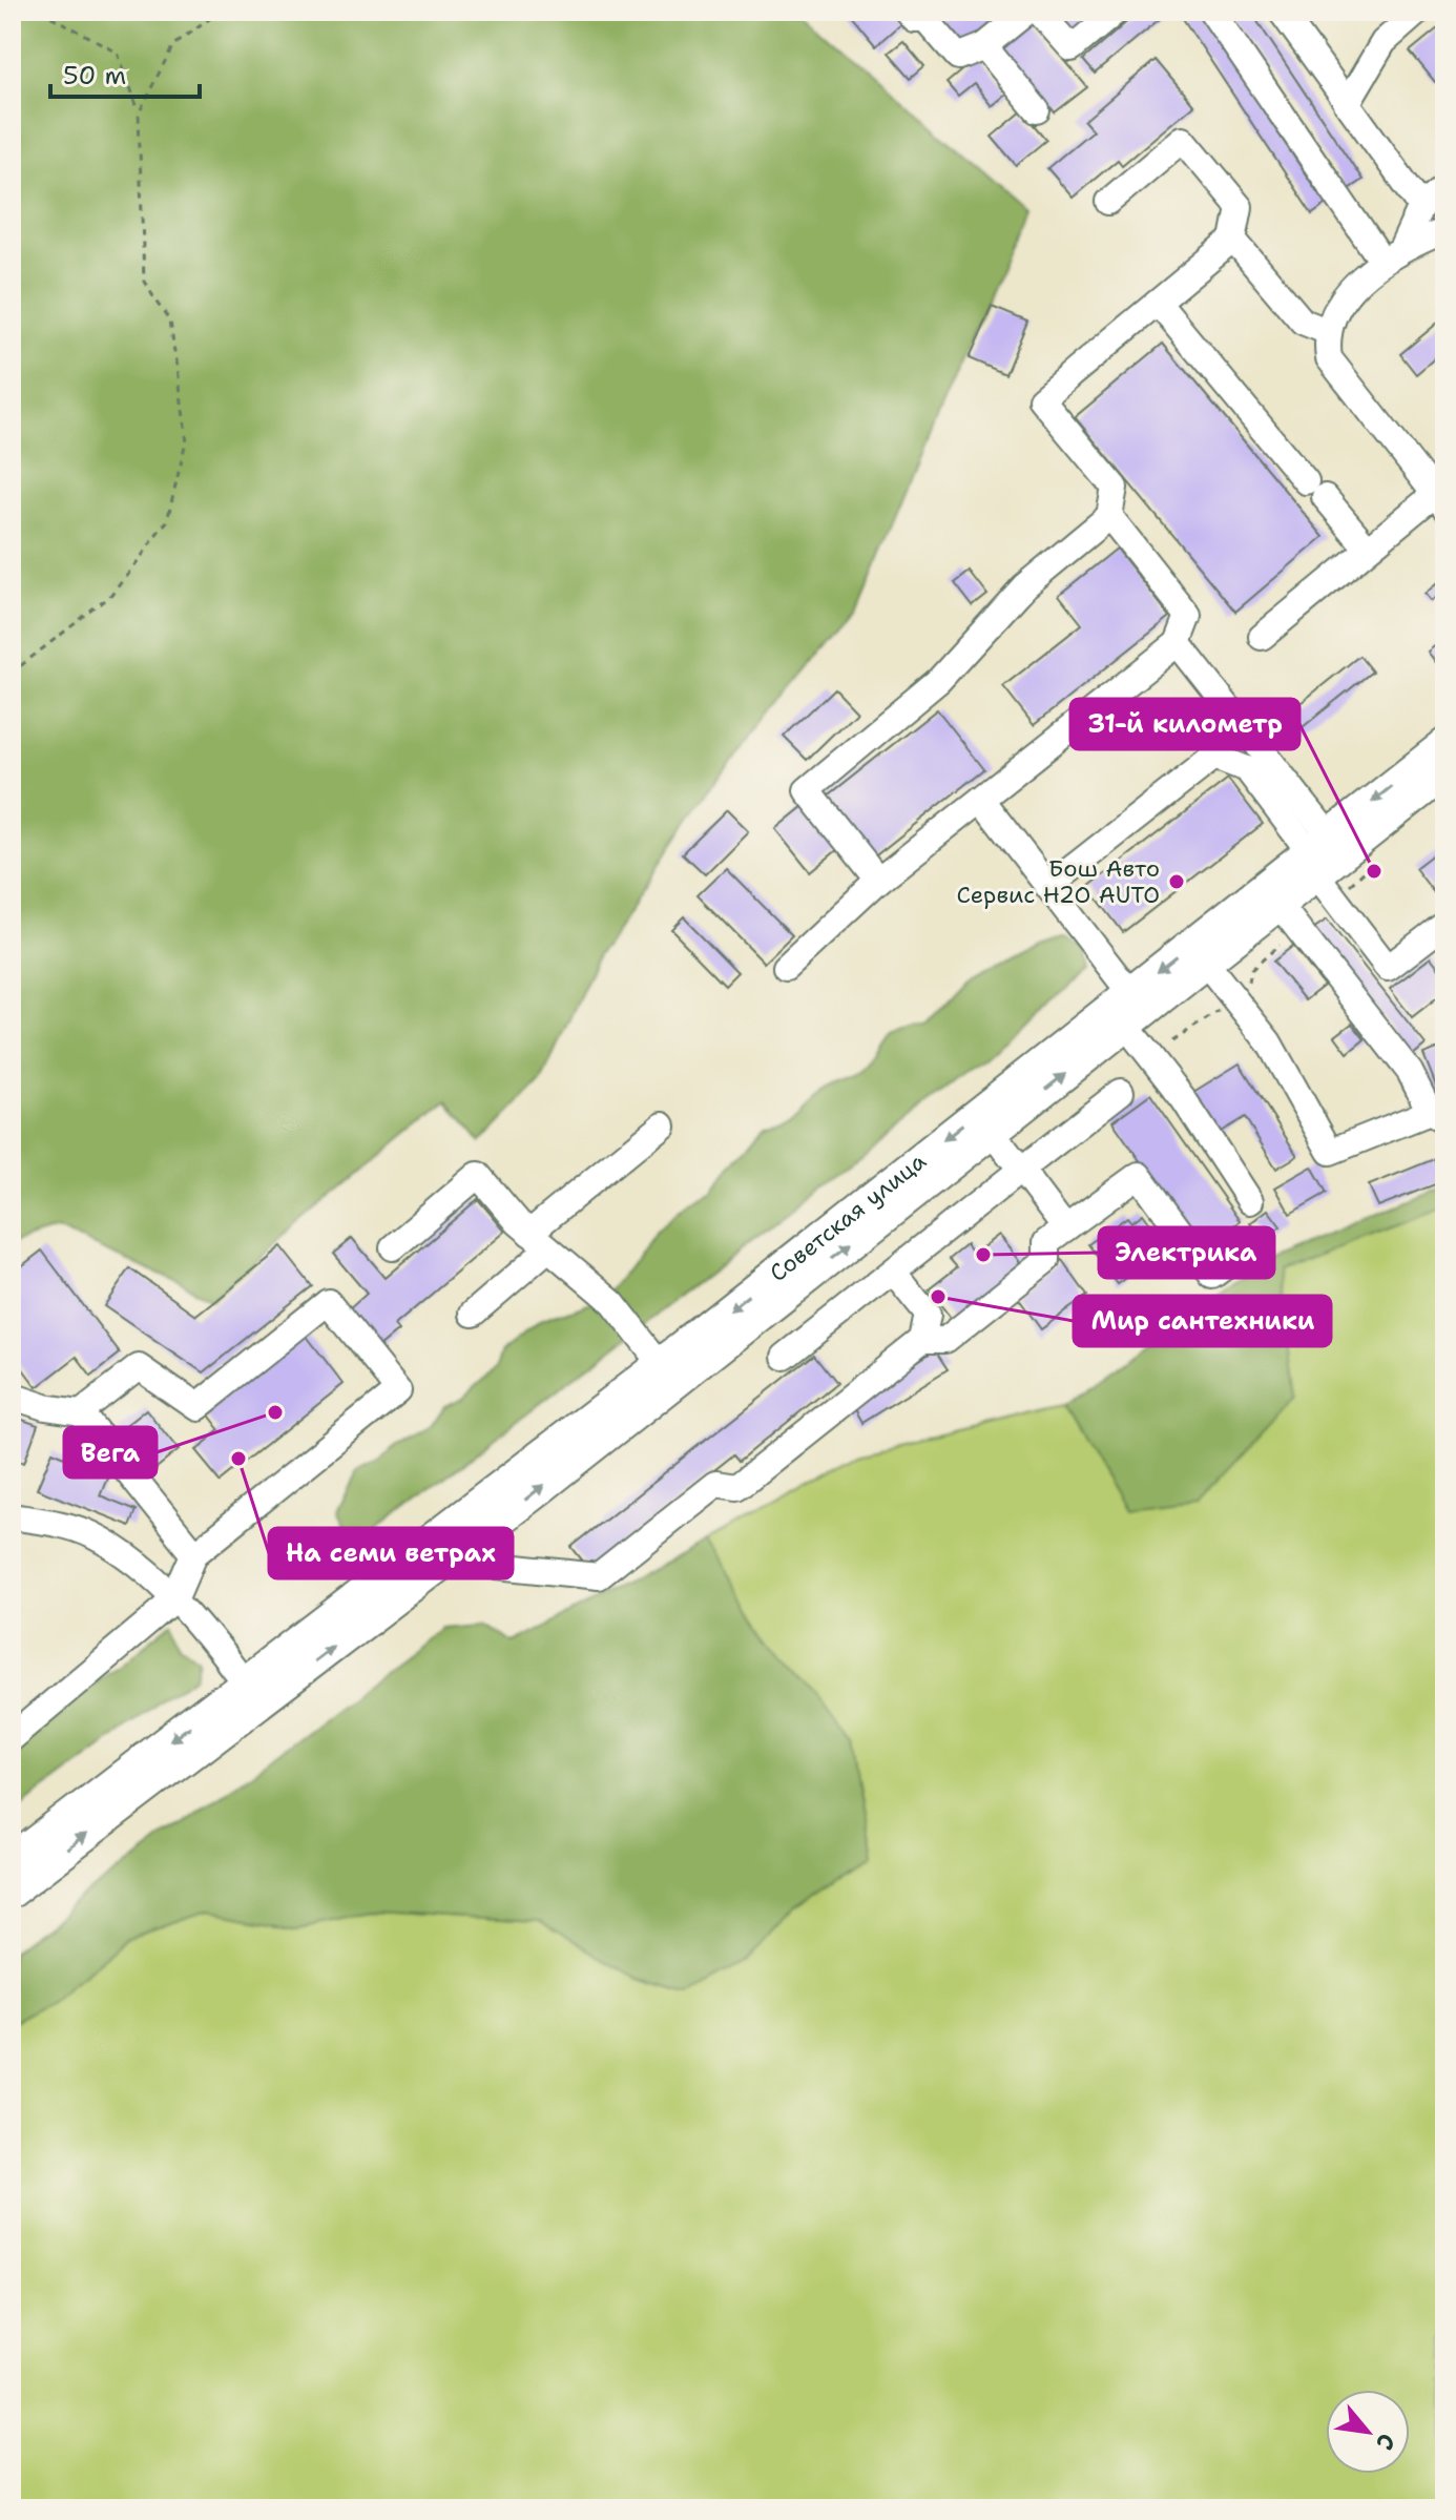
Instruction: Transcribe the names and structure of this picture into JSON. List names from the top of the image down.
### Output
{
  "streets": {
    "main road": ["Советская улица"]
  },
  "places": [
    "31-й километр",
    "Бош Авто Сервис H2O AUTO",
    "Электрика",
    "Мир сантехники",
    "Вега",
    "На семи ветрах"
  ],
  "scale_bar": "50 m",
  "north": "bottom right"
}
